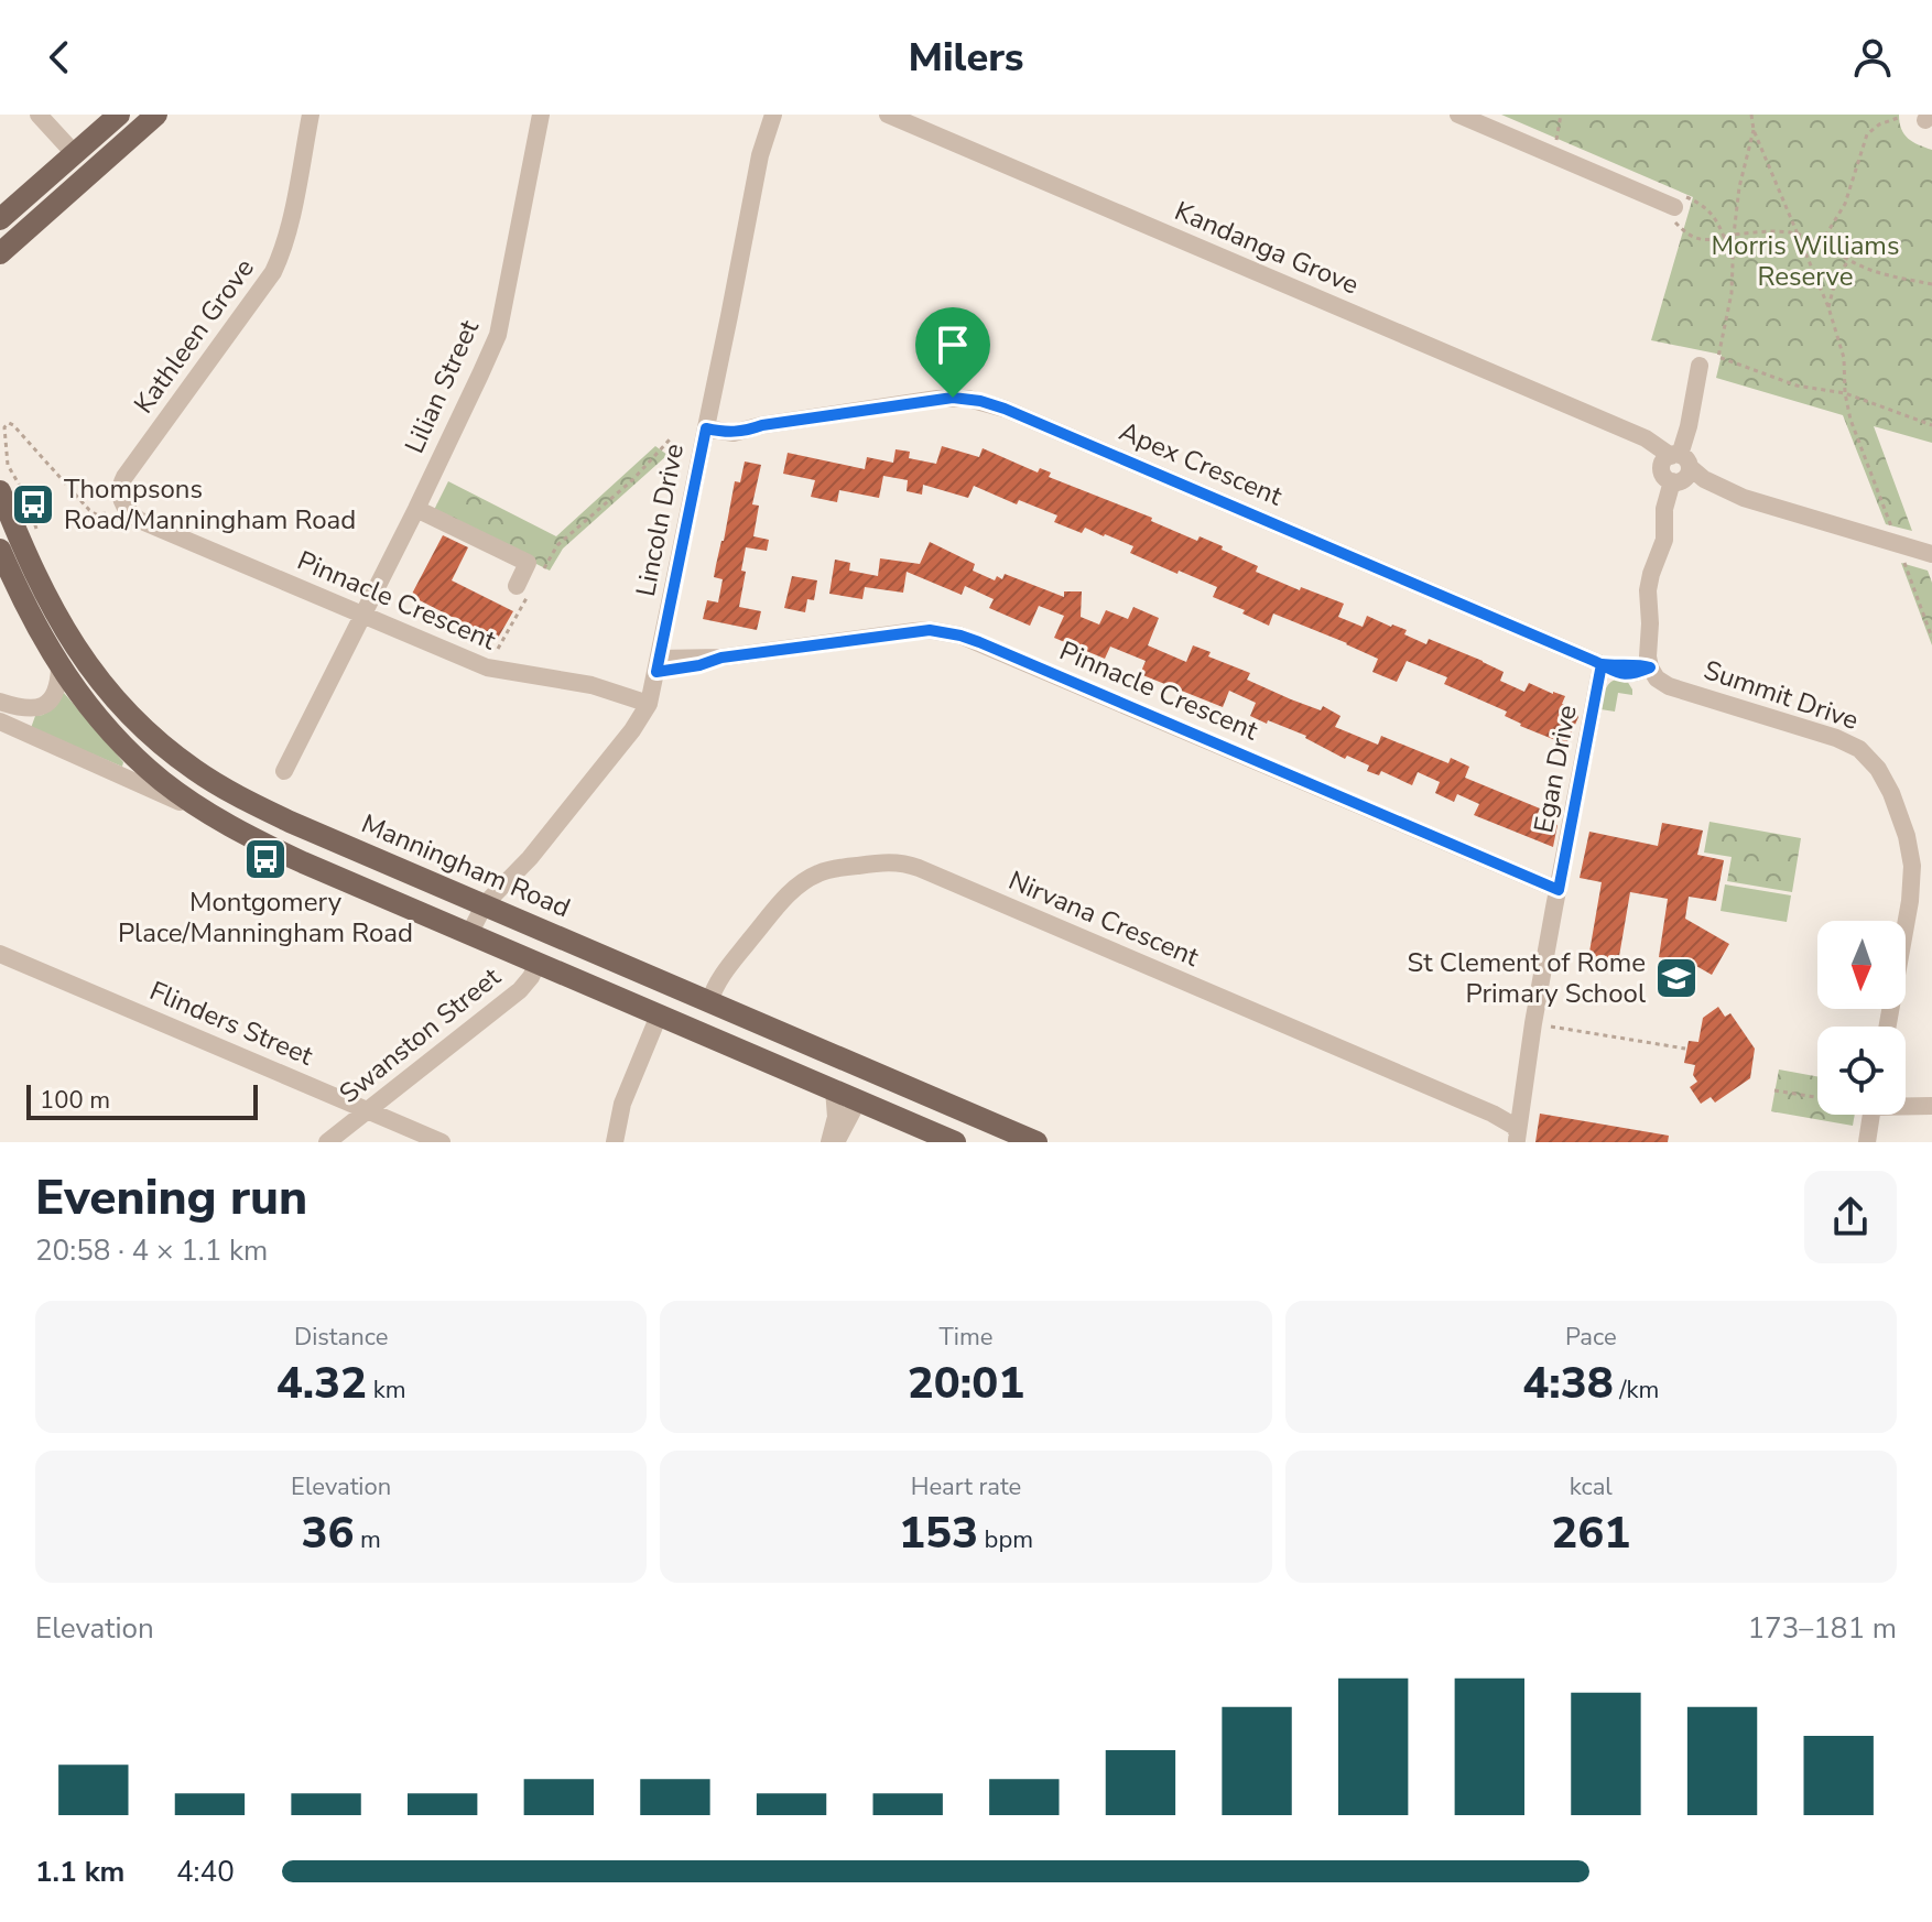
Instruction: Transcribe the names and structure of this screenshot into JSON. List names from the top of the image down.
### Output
{
  "streets": {
    "main road": ["Manningham Road"],
    "street": [
      "Kandanga Grove",
      "Kathleen Grove",
      "Lilian Street",
      "Apex Crescent",
      "Lincoln Drive",
      "Pinnacle Crescent",
      "Summit Drive",
      "Egan Drive",
      "Nirvana Crescent",
      "Flinders Street",
      "Swanston Street"
    ]
  },
  "crossings": [
    ["Kathleen Grove", "Pinnacle Crescent"],
    ["Lilian Street", "Pinnacle Crescent"],
    ["Apex Crescent", "Lincoln Drive"],
    ["Apex Crescent", "Egan Drive"],
    ["Lincoln Drive", "Pinnacle Crescent"],
    ["Lincoln Drive", "Manningham Road"],
    ["Pinnacle Crescent", "Egan Drive"],
    ["Egan Drive", "Nirvana Crescent"],
    ["Manningham Road", "Nirvana Crescent"],
    ["Flinders Street", "Swanston Street"]
  ],
  "parks": ["Morris Williams Reserve"],
  "places": {
    "bus stop": ["Thompsons Road/Manningham Road", "Montgomery Place/Manningham Road"],
    "school or university": ["St Clement of Rome Primary School"]
  },
  "scale_bar": "100 m",
  "north": "bottom",
  "page": {
    "header": "Milers",
    "scale": "100 m",
    "heading": ["Evening run", "20:58 · 4 × 1.1 km"],
    "stats": [
      ["Distance", "4.32 km"],
      ["Time", "20:01"],
      ["Pace", "4:38 /km"],
      ["Elevation", "36 m"],
      ["Heart rate", "153 bpm"],
      ["kcal", "261"]
    ],
    "chart": ["Elevation", "173–181 m"],
    "list": [
      {
        "name": "1.1 km",
        "note": "4:40"
      }
    ]
  }
}
